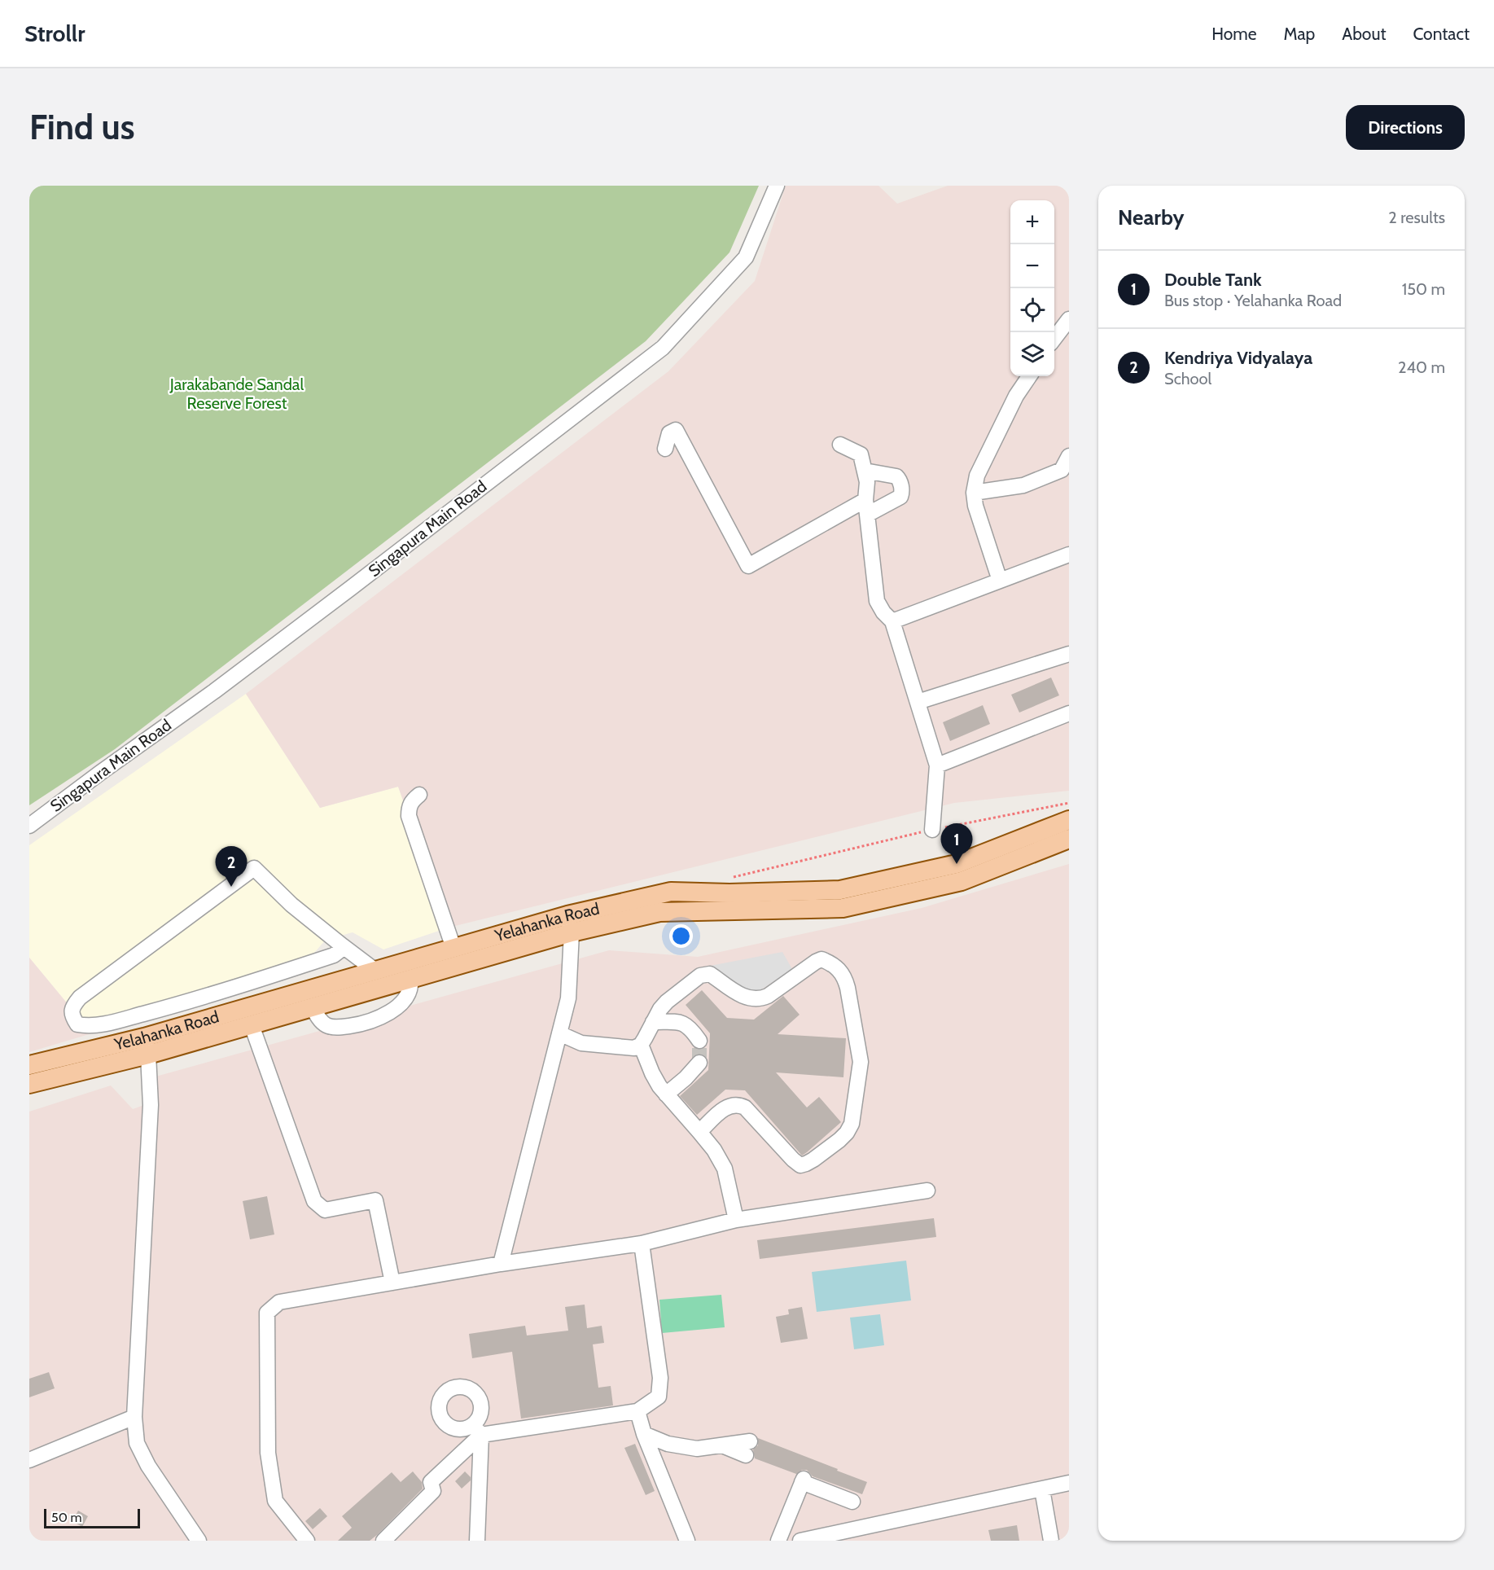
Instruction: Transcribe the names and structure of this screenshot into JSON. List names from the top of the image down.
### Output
{
  "streets": {
    "main road": ["Yelahanka Road"],
    "street": ["Singapura Main Road"]
  },
  "parks": ["Jarakabande Sandal Reserve Forest"],
  "scale_bar": "50 m",
  "page": {
    "header": "Strollr",
    "nav": [
      "Home",
      "Map",
      "About",
      "Contact"
    ],
    "buttons": "Directions",
    "title": "Find us",
    "heading": ["Nearby", "2 results"],
    "map_buttons": ["+", "−"],
    "list": [
      {
        "mark": "1",
        "name": "Double Tank",
        "note": "Bus stop · Yelahanka Road",
        "value": "150 m"
      },
      {
        "mark": "2",
        "name": "Kendriya Vidyalaya",
        "note": "School",
        "value": "240 m"
      }
    ],
    "pins": ["1", "2"],
    "scale": "50 m"
  }
}
